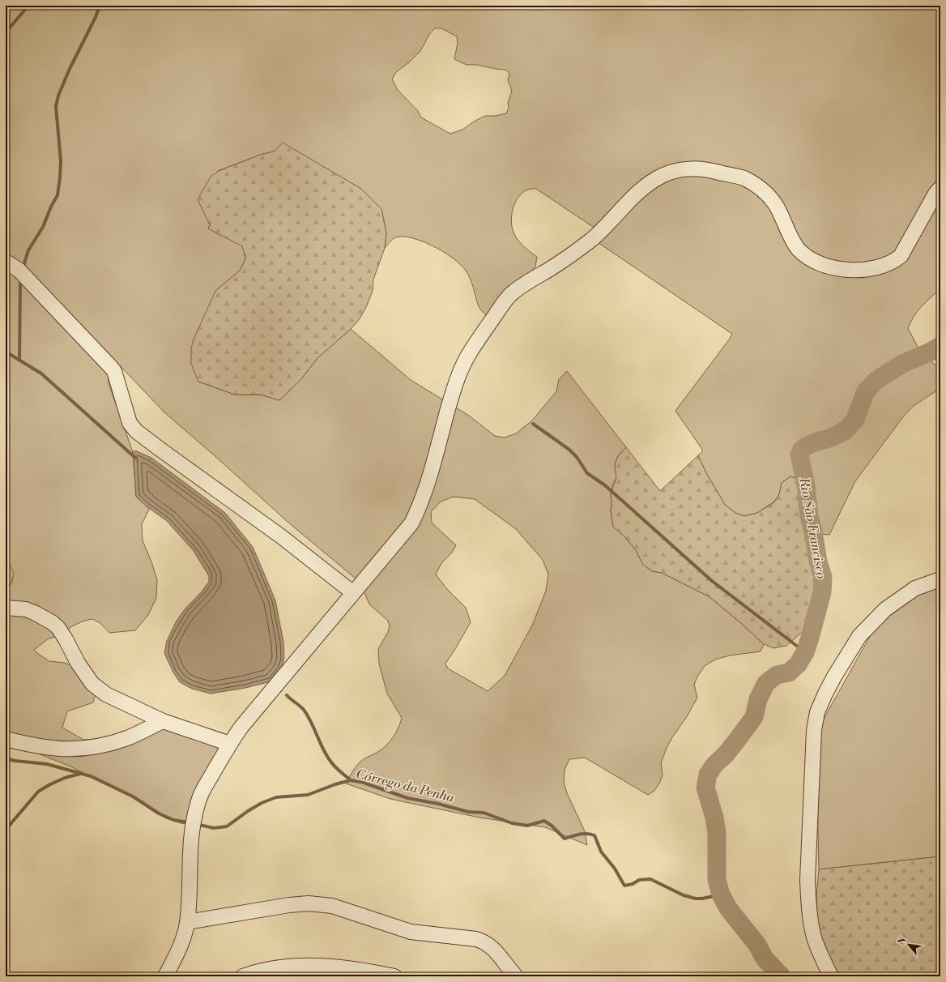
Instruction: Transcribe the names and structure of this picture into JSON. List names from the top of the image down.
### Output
{
  "water": ["Rio São Francisco", "Córrego da Penha"],
  "north": "top left"
}
